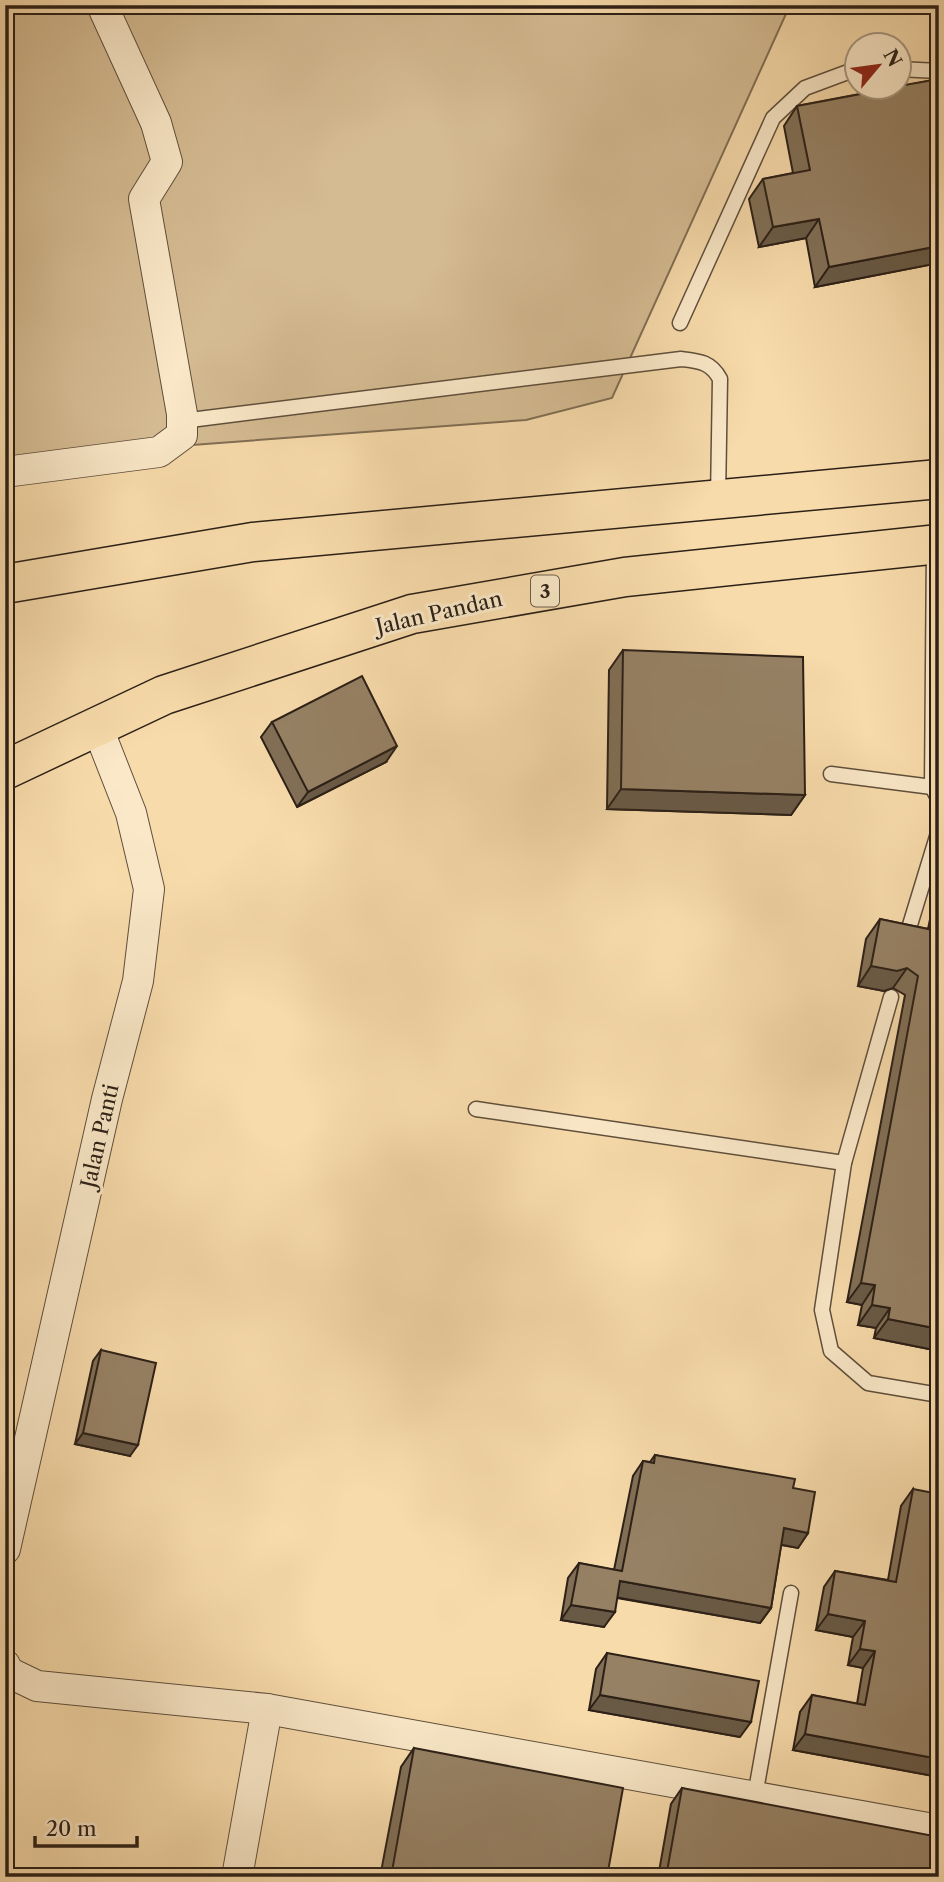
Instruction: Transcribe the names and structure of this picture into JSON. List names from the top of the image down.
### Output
{
  "streets": {
    "highway": ["3", "Jalan Pandan"],
    "street": ["Jalan Panti"]
  },
  "crossings": [
    ["Jalan Pandan", "Jalan Panti"]
  ],
  "scale_bar": "20 m",
  "north": "top right"
}
